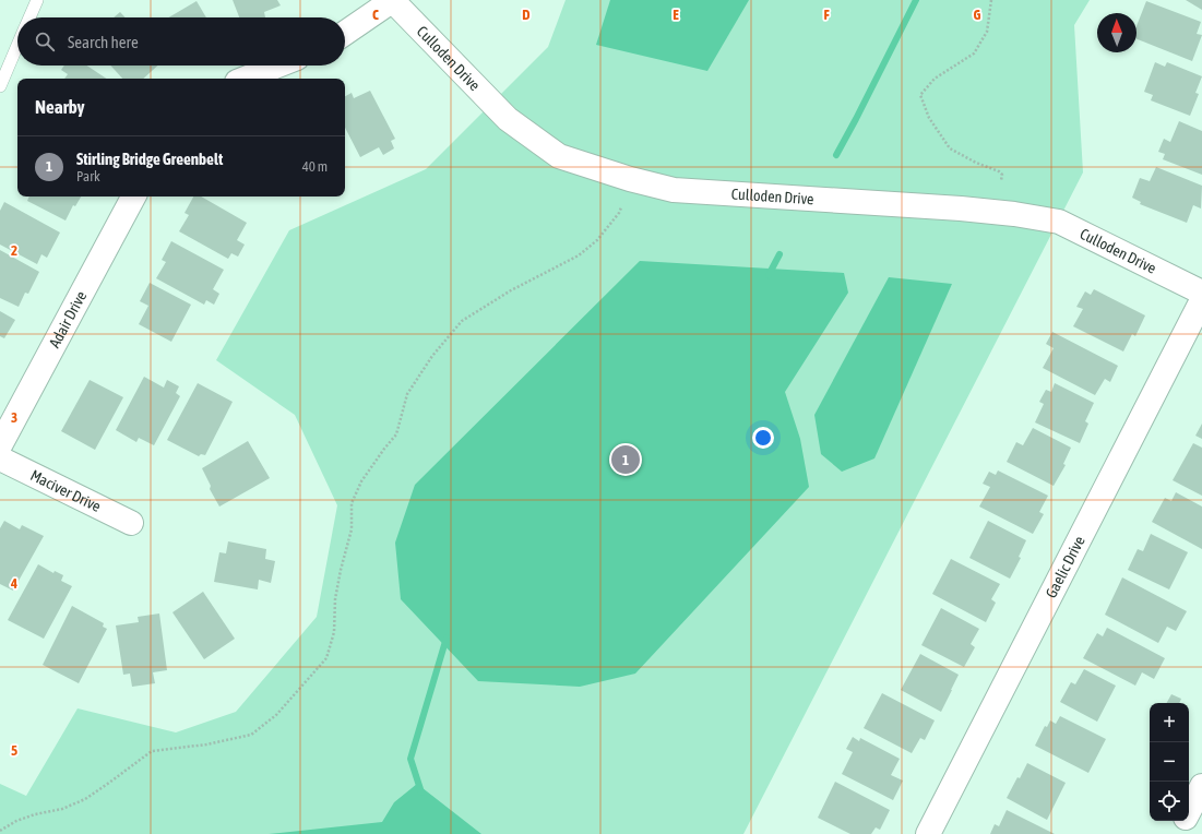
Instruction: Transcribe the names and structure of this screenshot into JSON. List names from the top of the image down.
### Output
{
  "streets": {
    "street": [
      "Culloden Drive",
      "Adair Drive",
      "Maciver Drive",
      "Gaelic Drive"
    ]
  },
  "north": "top",
  "page": {
    "search": "Search here",
    "heading": "Nearby",
    "list": [
      {
        "mark": "1",
        "name": "Stirling Bridge Greenbelt",
        "note": "Park",
        "value": "40 m"
      }
    ],
    "pins": "1",
    "map_buttons": ["+", "−"]
  },
  "grid": {
    "columns": [
      "C",
      "D",
      "E",
      "F",
      "G"
    ],
    "rows": [
      "2",
      "3",
      "4",
      "5"
    ]
  }
}
